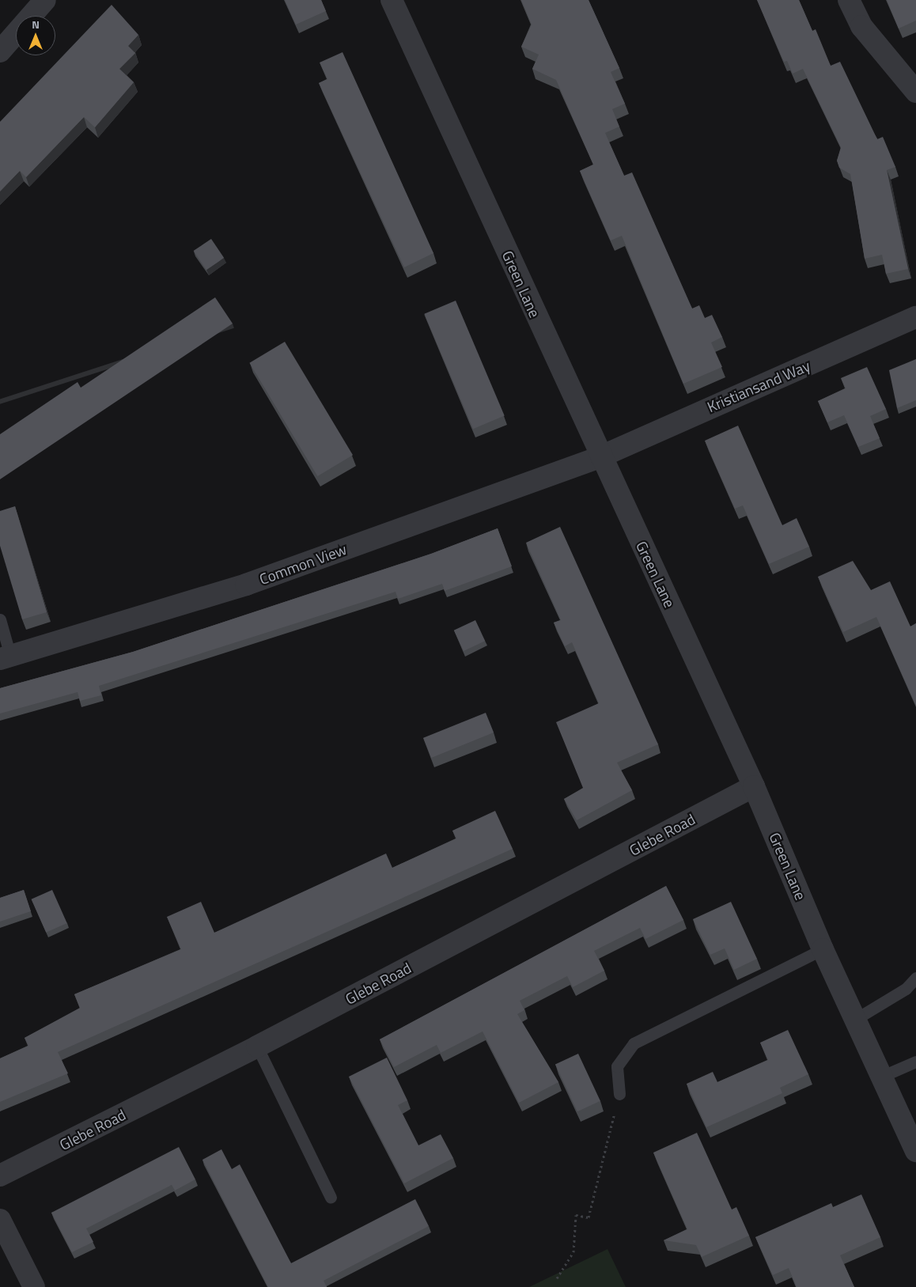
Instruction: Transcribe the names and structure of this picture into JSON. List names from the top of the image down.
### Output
{
  "streets": {
    "street": [
      "Green Lane",
      "Kristiansand Way",
      "Common View",
      "Glebe Road"
    ]
  },
  "crossings": [
    ["Green Lane", "Kristiansand Way"],
    ["Green Lane", "Common View"],
    ["Green Lane", "Glebe Road"],
    ["Kristiansand Way", "Common View"]
  ],
  "north": "top"
}
